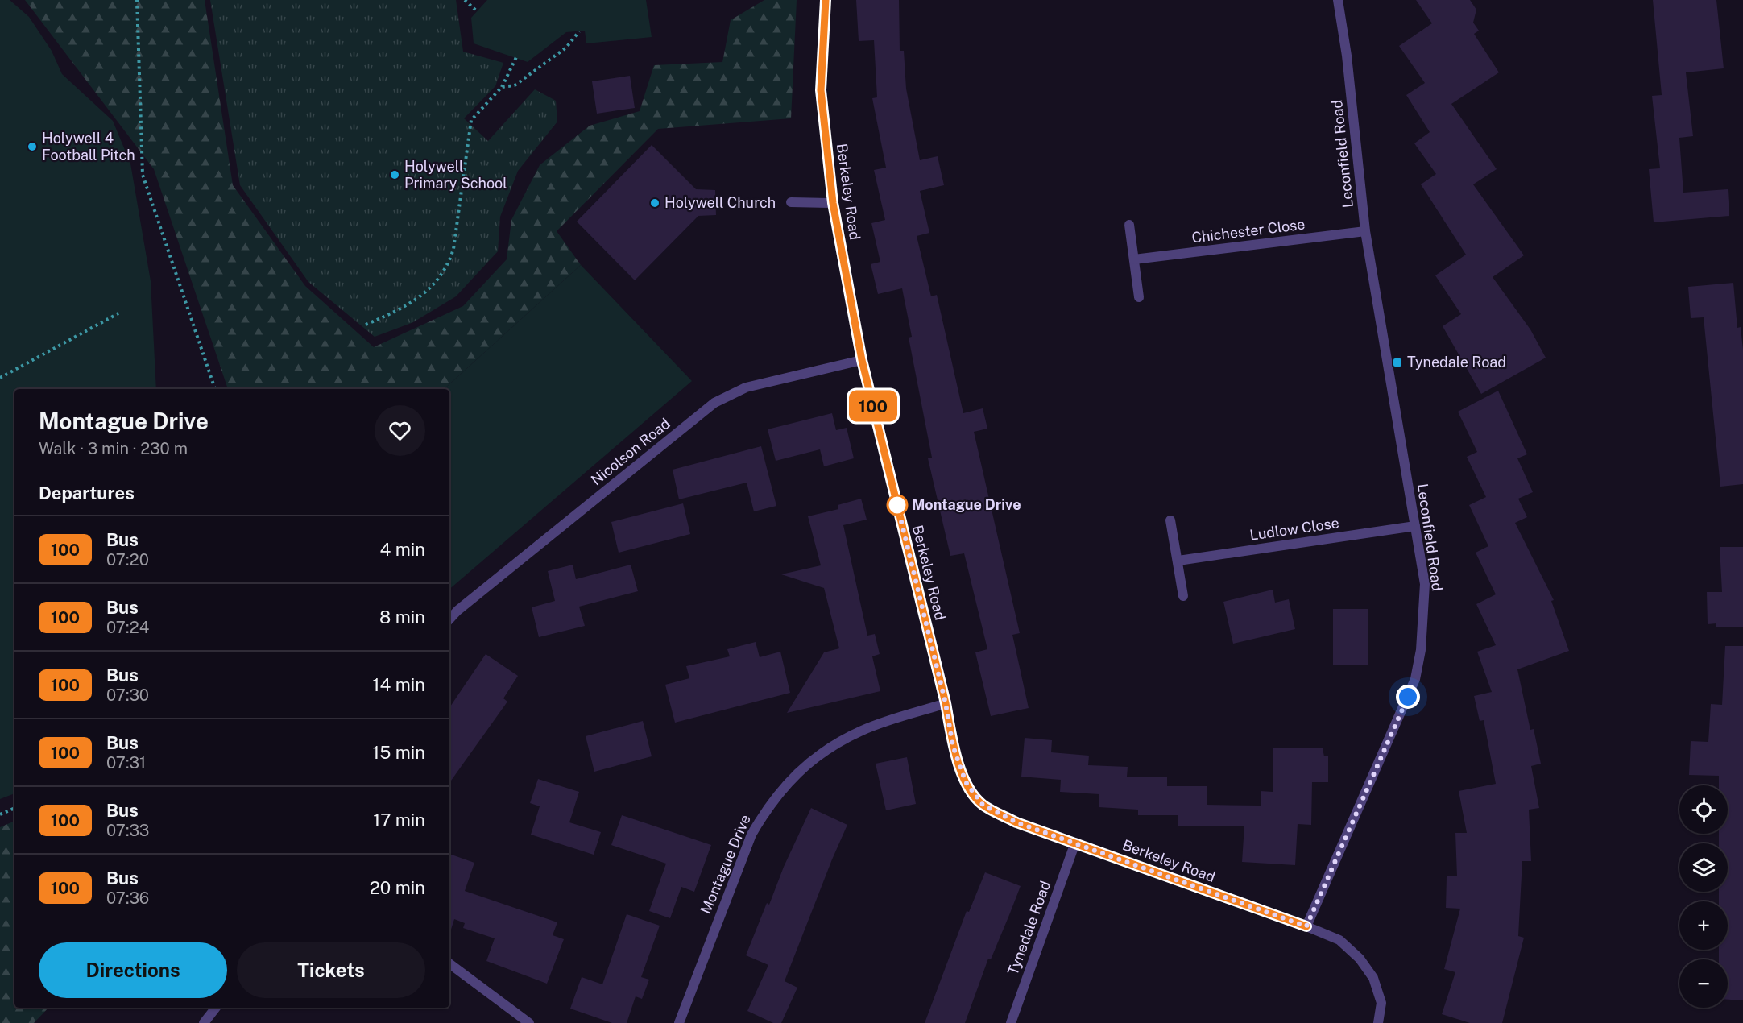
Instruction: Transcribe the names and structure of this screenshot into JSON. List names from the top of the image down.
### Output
{
  "streets": {
    "street": [
      "Leconfield Road",
      "Berkeley Road",
      "Chichester Close",
      "Nicolson Road",
      "Ludlow Close",
      "Montague Drive",
      "Tynedale Road"
    ]
  },
  "crossings": [
    ["Leconfield Road", "Berkeley Road"],
    ["Leconfield Road", "Chichester Close"],
    ["Leconfield Road", "Ludlow Close"],
    ["Berkeley Road", "Nicolson Road"],
    ["Berkeley Road", "Montague Drive"],
    ["Berkeley Road", "Tynedale Road"]
  ],
  "places": {
    "other": [
      "Holywell 4 Football Pitch",
      "Holywell Primary School",
      "Holywell Church",
      "Montague Drive"
    ],
    "transit": ["Tynedale Road"]
  },
  "lines": ["bus line 100"],
  "page": {
    "on_map": "100",
    "heading": [
      ["Montague Drive", "Walk · 3 min · 230 m"],
      "Departures"
    ],
    "list": [
      {
        "mark": "100",
        "name": "Bus",
        "note": "07:20",
        "value": "4 min"
      },
      {
        "mark": "100",
        "name": "Bus",
        "note": "07:24",
        "value": "8 min"
      },
      {
        "mark": "100",
        "name": "Bus",
        "note": "07:30",
        "value": "14 min"
      },
      {
        "mark": "100",
        "name": "Bus",
        "note": "07:31",
        "value": "15 min"
      },
      {
        "mark": "100",
        "name": "Bus",
        "note": "07:33",
        "value": "17 min"
      },
      {
        "mark": "100",
        "name": "Bus",
        "note": "07:36",
        "value": "20 min"
      }
    ],
    "map_buttons": ["+", "−"],
    "buttons": ["Directions", "Tickets"]
  }
}
